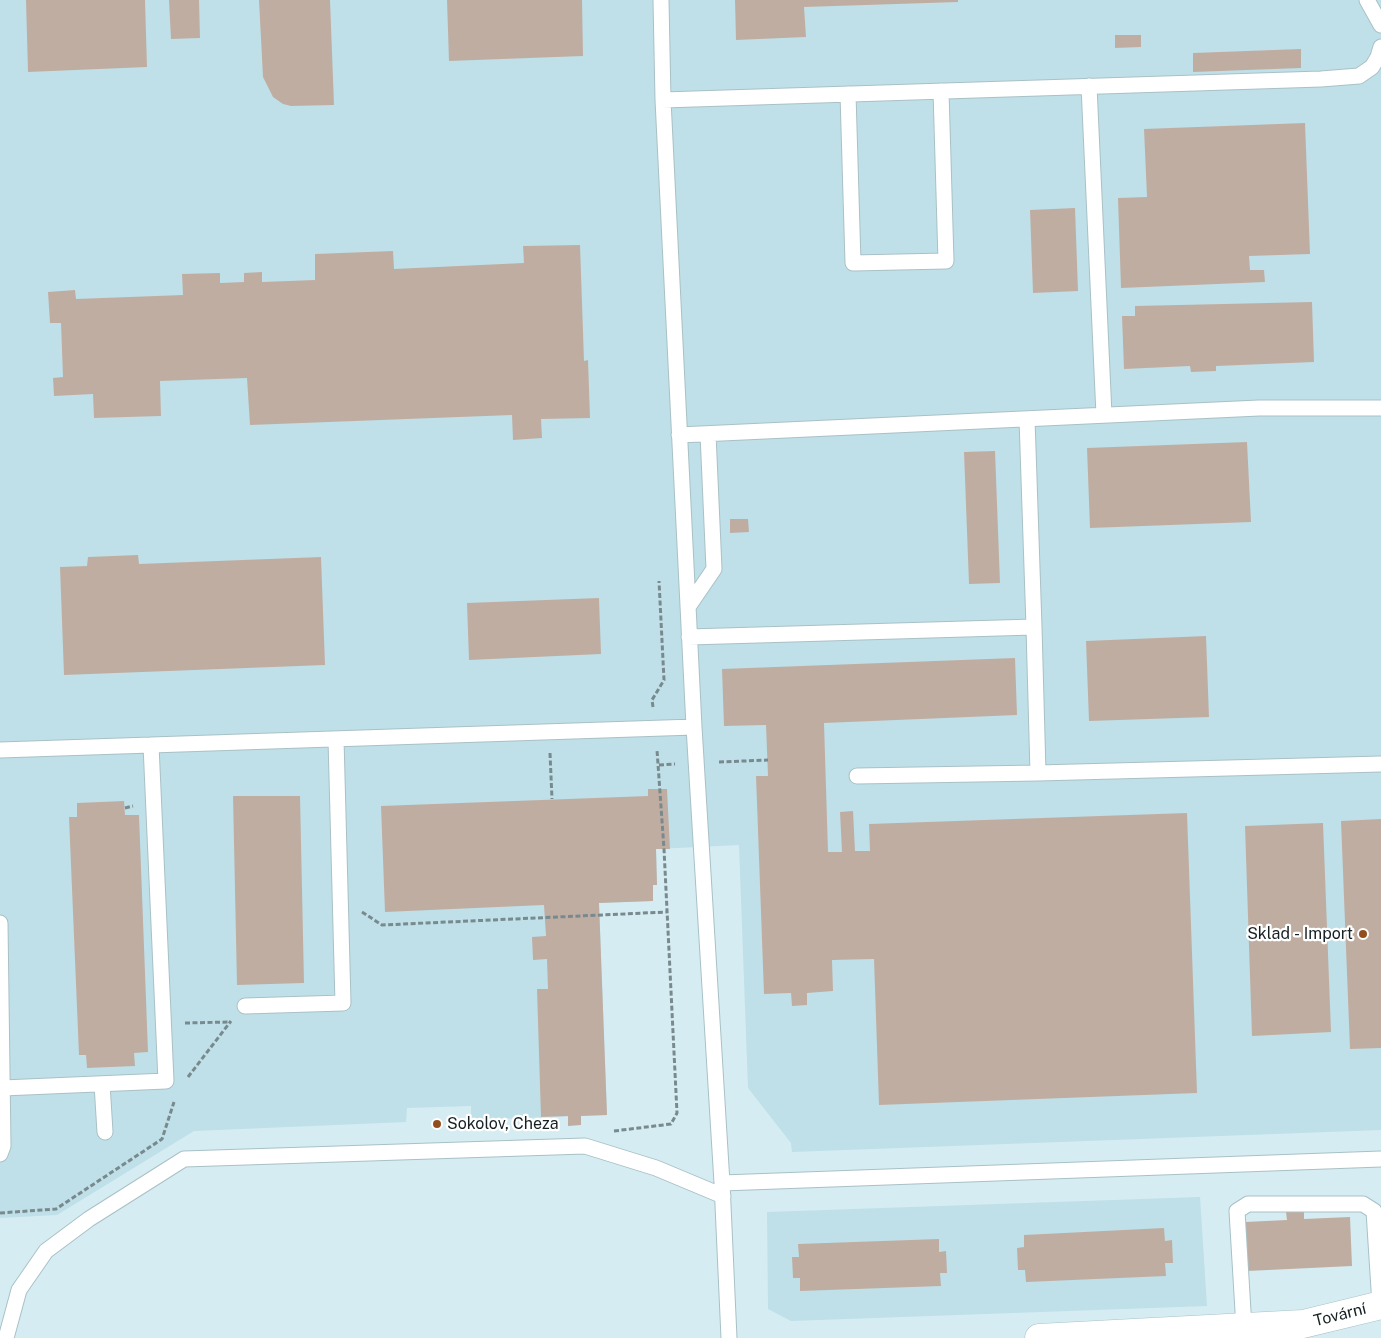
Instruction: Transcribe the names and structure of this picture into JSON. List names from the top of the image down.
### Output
{
  "streets": {
    "street": ["Tovární"]
  },
  "places": ["Sklad - Import", "Sokolov, Cheza"]
}
